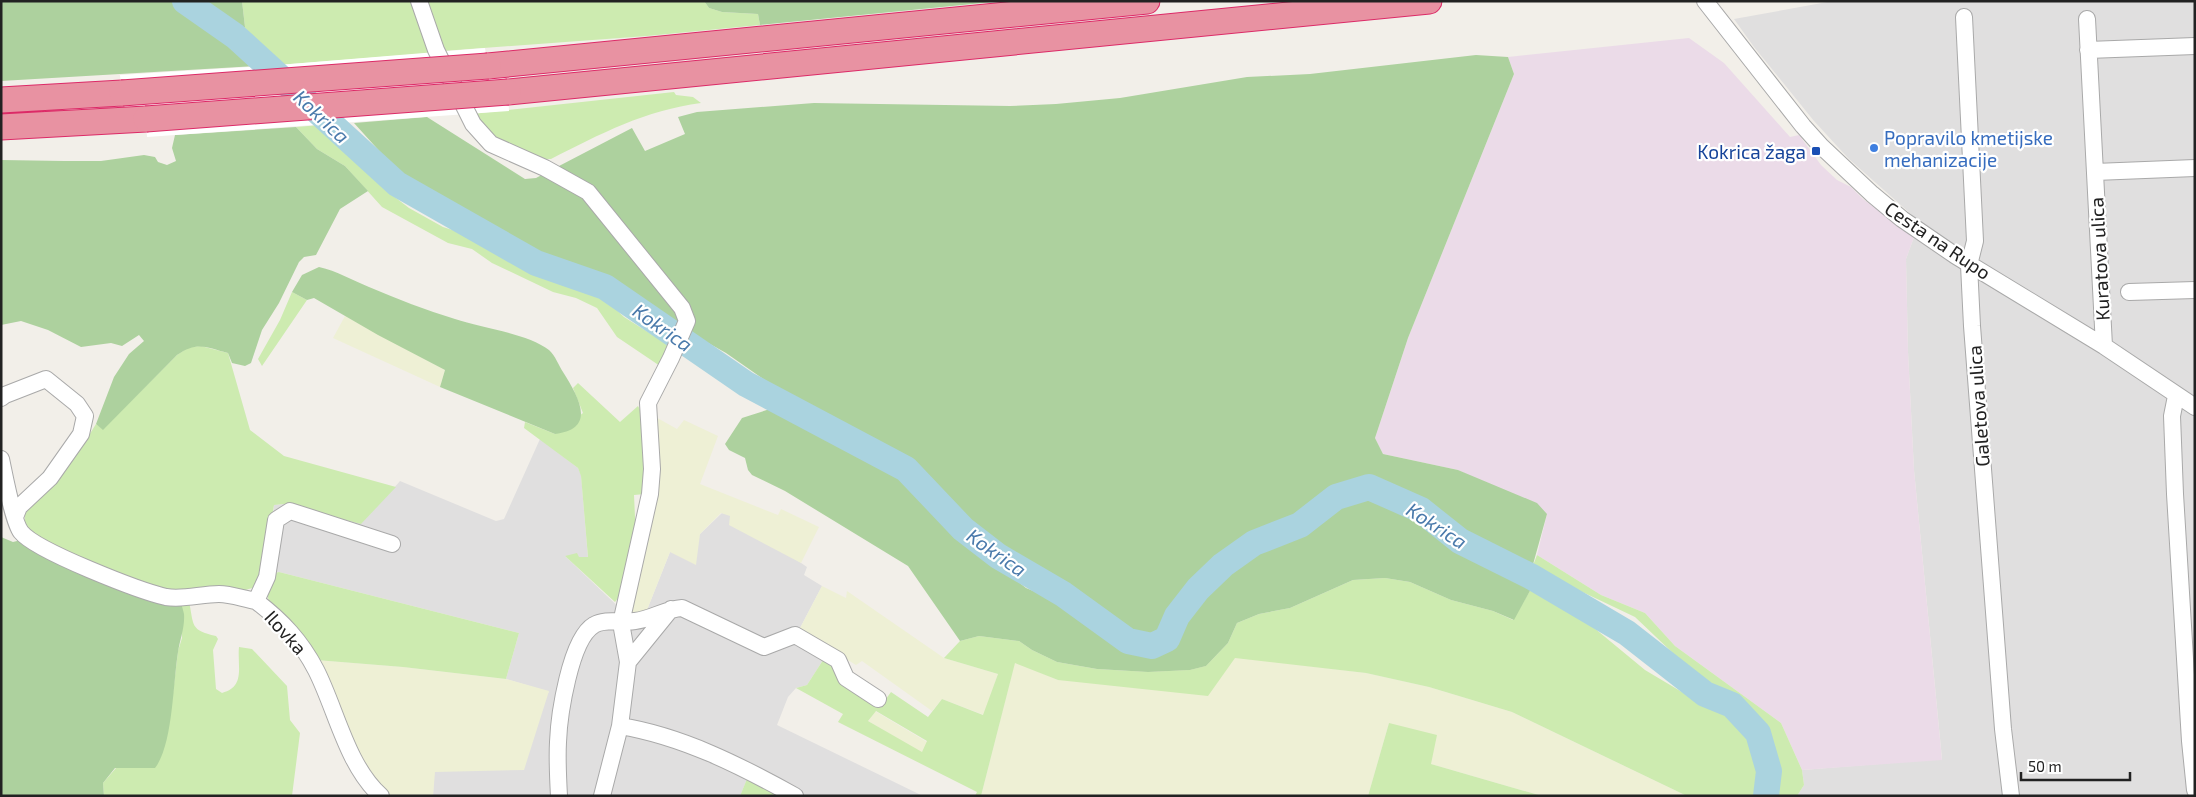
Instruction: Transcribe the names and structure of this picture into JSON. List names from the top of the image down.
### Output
{
  "streets": {
    "street": [
      "Cesta na Rupo",
      "Kuratova ulica",
      "Galetova ulica",
      "Ilovka"
    ]
  },
  "crossings": [
    ["Cesta na Rupo", "Kuratova ulica"],
    ["Cesta na Rupo", "Galetova ulica"]
  ],
  "water": ["Kokrica"],
  "places": {
    "other": ["Popravilo kmetijske mehanizacije"],
    "transit": ["Kokrica žaga"]
  },
  "scale_bar": "50 m"
}
